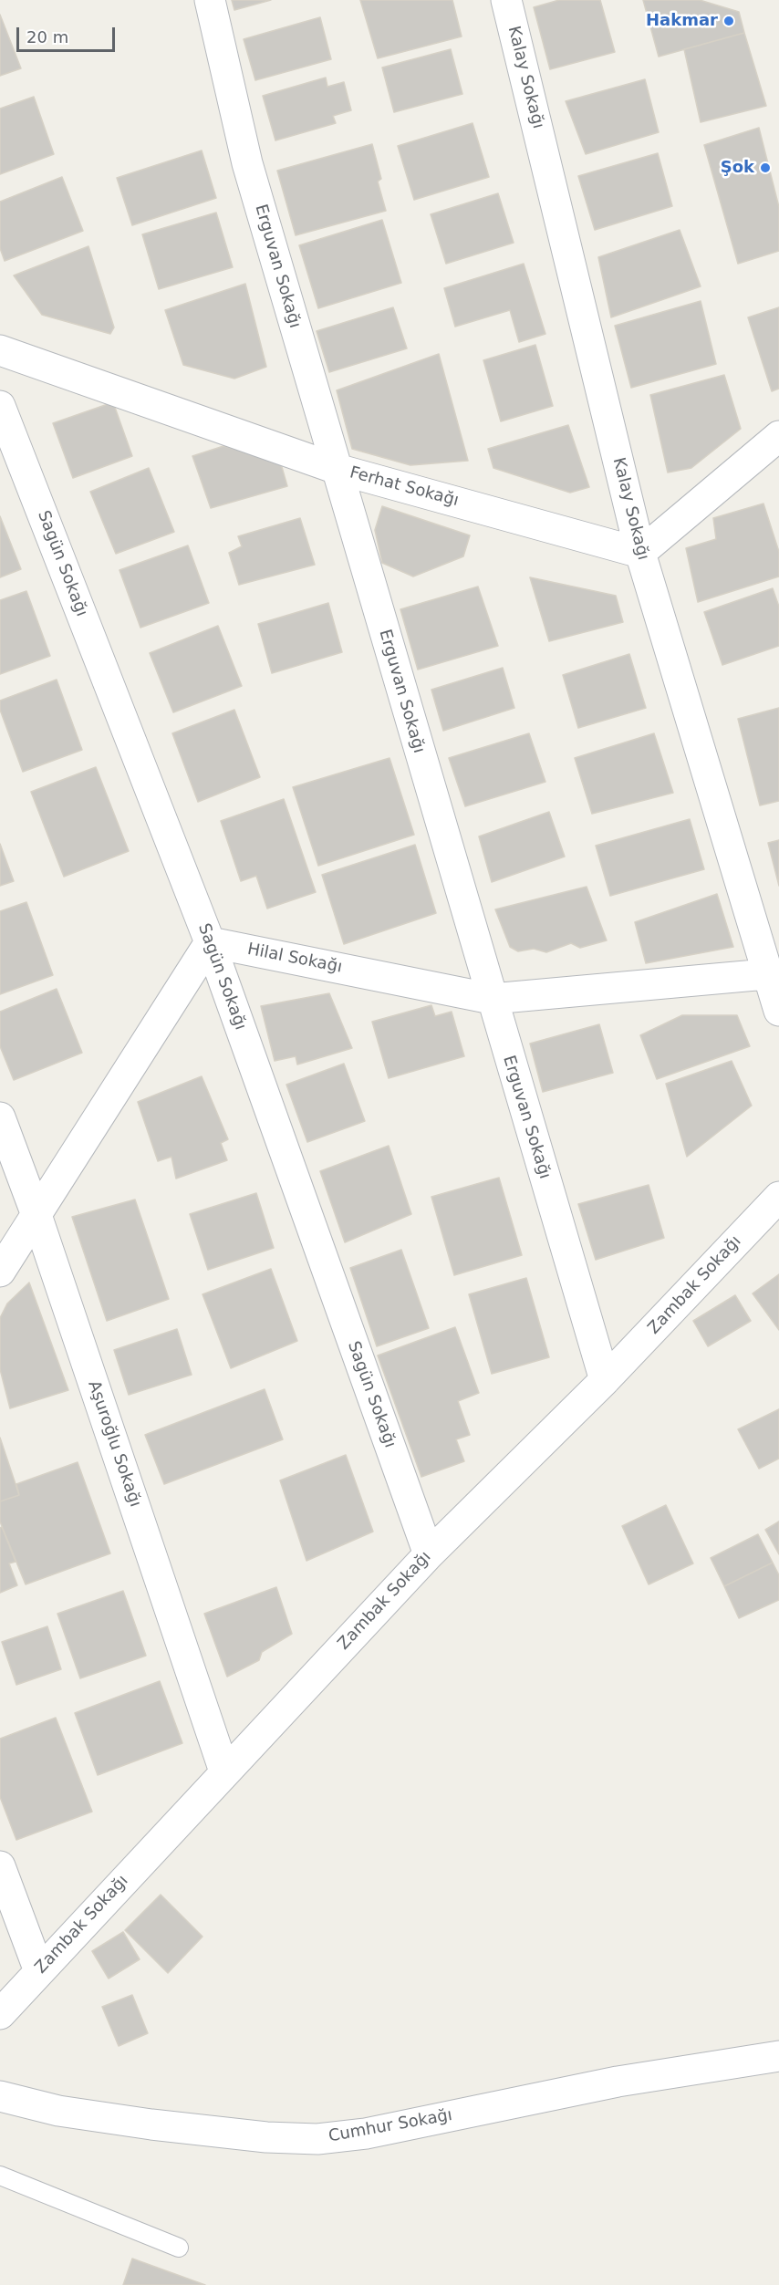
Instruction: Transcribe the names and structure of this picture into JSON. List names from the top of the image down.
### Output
{
  "streets": {
    "street": [
      "Kalay Sokağı",
      "Erguvan Sokağı",
      "Ferhat Sokağı",
      "Sagün Sokağı",
      "Hilal Sokağı",
      "Zambak Sokağı",
      "Aşuroğlu Sokağı",
      "Cumhur Sokağı"
    ]
  },
  "crossings": [
    ["Kalay Sokağı", "Ferhat Sokağı"],
    ["Kalay Sokağı", "Hilal Sokağı"],
    ["Erguvan Sokağı", "Ferhat Sokağı"],
    ["Erguvan Sokağı", "Hilal Sokağı"],
    ["Erguvan Sokağı", "Zambak Sokağı"],
    ["Sagün Sokağı", "Hilal Sokağı"],
    ["Sagün Sokağı", "Zambak Sokağı"],
    ["Zambak Sokağı", "Aşuroğlu Sokağı"]
  ],
  "places": ["Hakmar", "Şok"],
  "scale_bar": "20 m"
}
